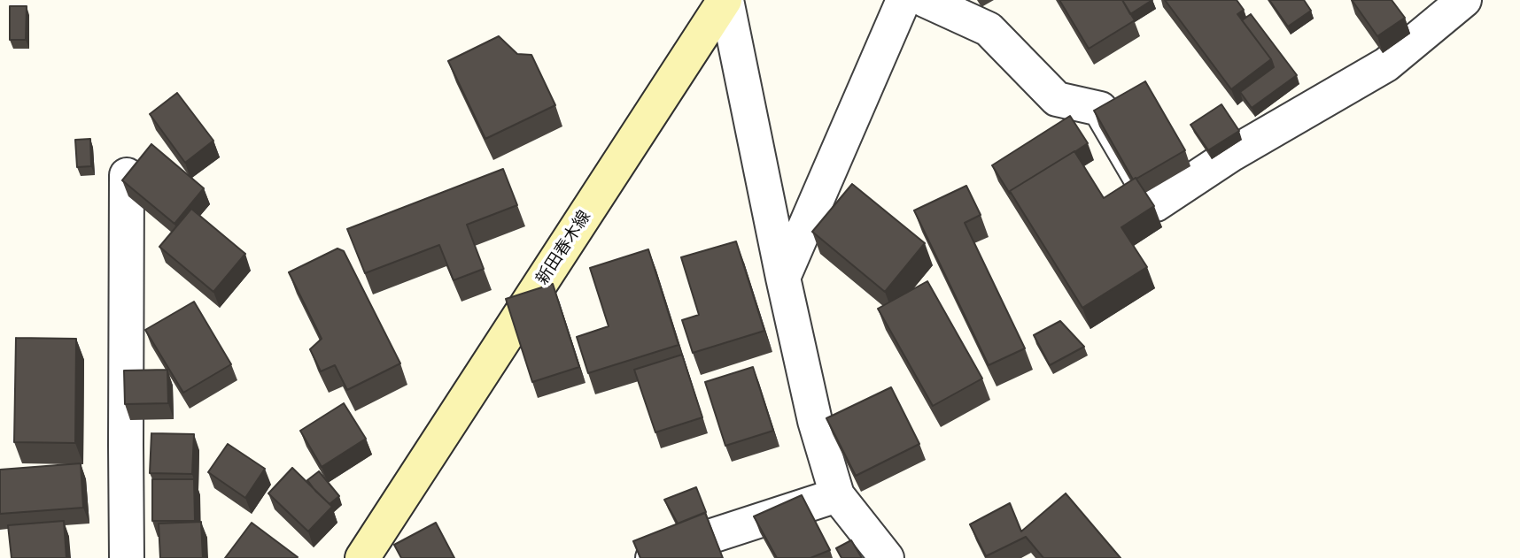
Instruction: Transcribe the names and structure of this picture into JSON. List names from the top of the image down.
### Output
{
  "streets": {
    "main road": ["新田春木線"]
  }
}
